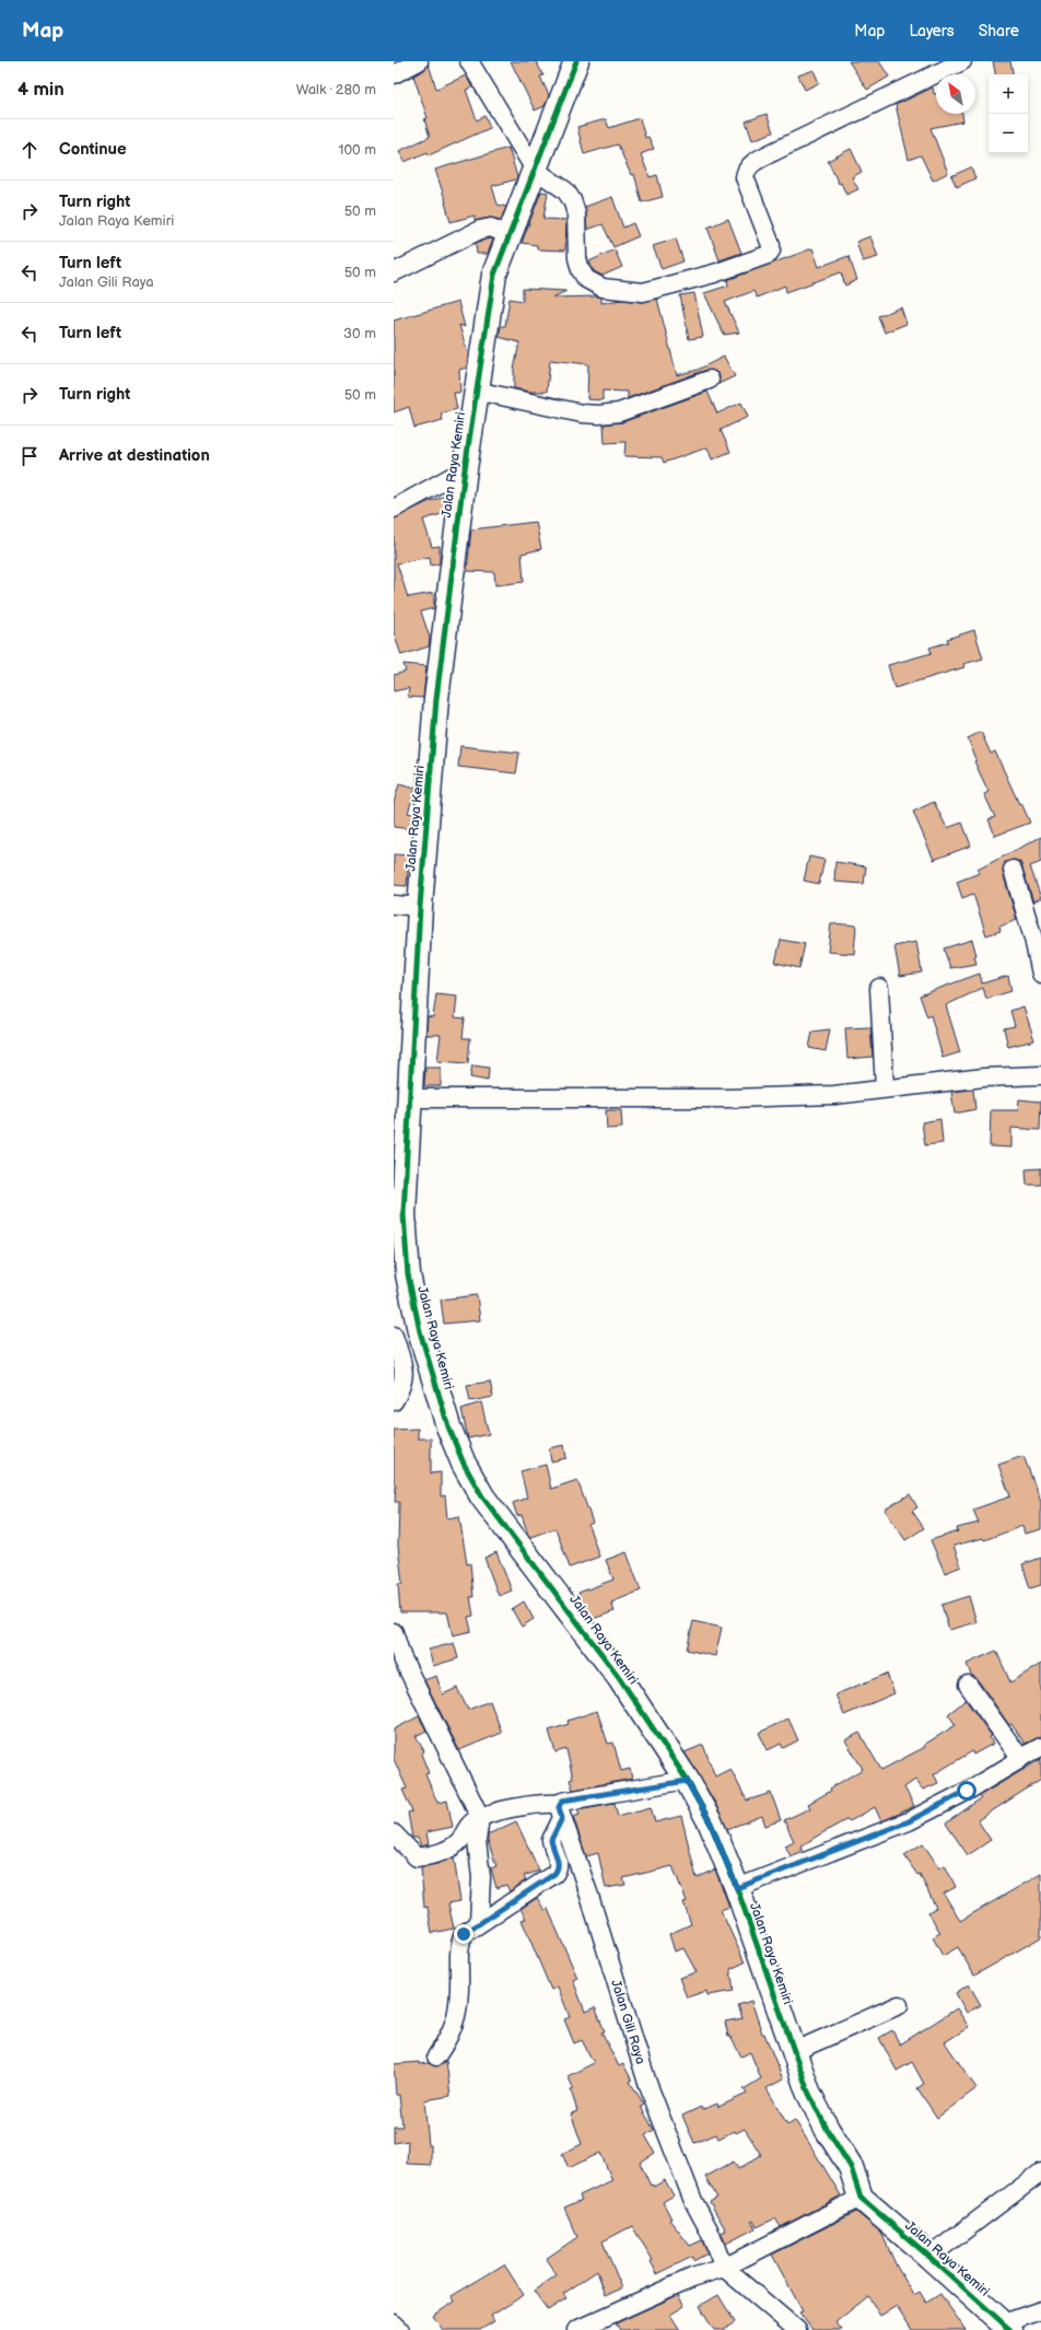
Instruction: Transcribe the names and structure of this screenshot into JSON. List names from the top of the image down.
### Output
{
  "streets": {
    "street": ["Jalan Raya Kemiri", "Jalan Gili Raya"]
  },
  "north": "top left",
  "page": {
    "header": "Map",
    "nav": ["Map", "Layers", "Share"],
    "heading": ["4 min", "Walk · 280 m"],
    "map_buttons": ["+", "−"],
    "list": [
      ["Continue", "100 m"],
      ["Turn right", "Jalan Raya Kemiri", "50 m"],
      ["Turn left", "Jalan Gili Raya", "50 m"],
      ["Turn left", "30 m"],
      ["Turn right", "50 m"],
      "Arrive at destination"
    ]
  }
}
